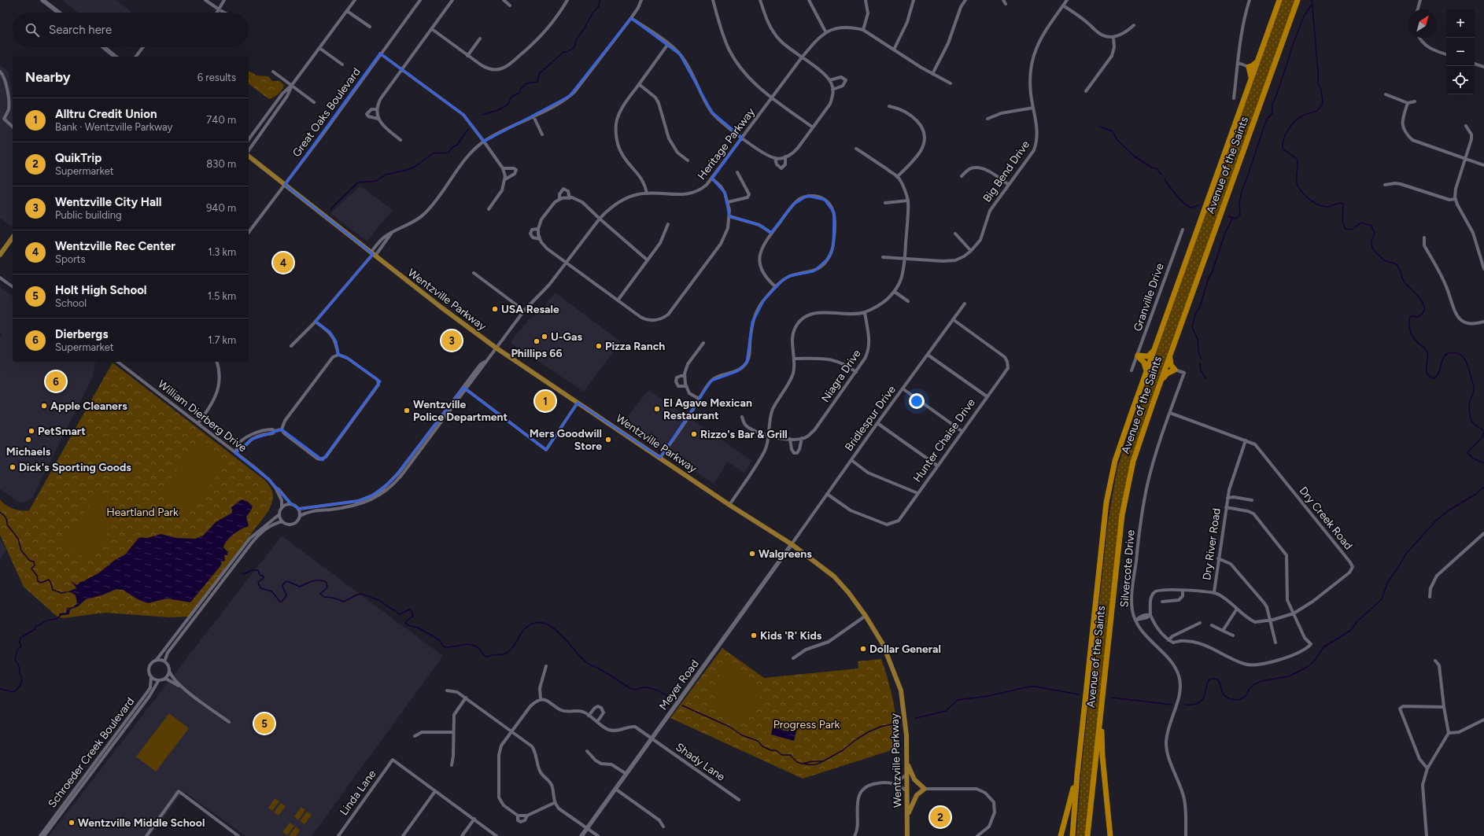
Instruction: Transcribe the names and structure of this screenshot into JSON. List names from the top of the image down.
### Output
{
  "streets": {
    "highway": ["Avenue of the Saints"],
    "main road": ["Wentzville Parkway"],
    "street": [
      "Great Oaks Boulevard",
      "Heritage Parkway",
      "Big Bend Drive",
      "Granville Drive",
      "Niagra Drive",
      "William Dierberg Drive",
      "Bridlespur Drive",
      "Hunter Chaise Drive",
      "Dry Creek Road",
      "Dry River Road",
      "Silvercote Drive",
      "Meyer Road",
      "Schroeder Creek Boulevard",
      "Shady Lane",
      "Linda Lane"
    ]
  },
  "crossings": [
    ["Great Oaks Boulevard", "Wentzville Parkway"],
    ["Heritage Parkway", "Wentzville Parkway"],
    ["Wentzville Parkway", "Bridlespur Drive"],
    ["Wentzville Parkway", "Meyer Road"],
    ["Bridlespur Drive", "Hunter Chaise Drive"],
    ["Bridlespur Drive", "Meyer Road"],
    ["Dry Creek Road", "Dry River Road"],
    ["Dry Creek Road", "Silvercote Drive"],
    ["Meyer Road", "Shady Lane"]
  ],
  "parks": ["Heartland Park", "Progress Park"],
  "places": [
    "USA Resale",
    "U-Gas",
    "Phillips 66",
    "Pizza Ranch",
    "Apple Cleaners",
    "El Agave Mexican Restaurant",
    "Wentzville Police Department",
    "PetSmart",
    "Rizzo's Bar & Grill",
    "Michaels",
    "Mers Goodwill Store",
    "Dick's Sporting Goods",
    "Walgreens",
    "Kids 'R' Kids",
    "Dollar General",
    "Wentzville Middle School"
  ],
  "north": "top right",
  "page": {
    "map_buttons": ["+", "−"],
    "search": "Search here",
    "heading": ["Nearby", "6 results"],
    "list": [
      {
        "mark": "1",
        "name": "Alltru Credit Union",
        "note": "Bank · Wentzville Parkway",
        "value": "740 m"
      },
      {
        "mark": "2",
        "name": "QuikTrip",
        "note": "Supermarket",
        "value": "830 m"
      },
      {
        "mark": "3",
        "name": "Wentzville City Hall",
        "note": "Public building",
        "value": "940 m"
      },
      {
        "mark": "4",
        "name": "Wentzville Rec Center",
        "note": "Sports",
        "value": "1.3 km"
      },
      {
        "mark": "5",
        "name": "Holt High School",
        "note": "School",
        "value": "1.5 km"
      },
      {
        "mark": "6",
        "name": "Dierbergs",
        "note": "Supermarket",
        "value": "1.7 km"
      }
    ],
    "pins": [
      "4",
      "3",
      "6",
      "1",
      "5",
      "2"
    ]
  }
}
